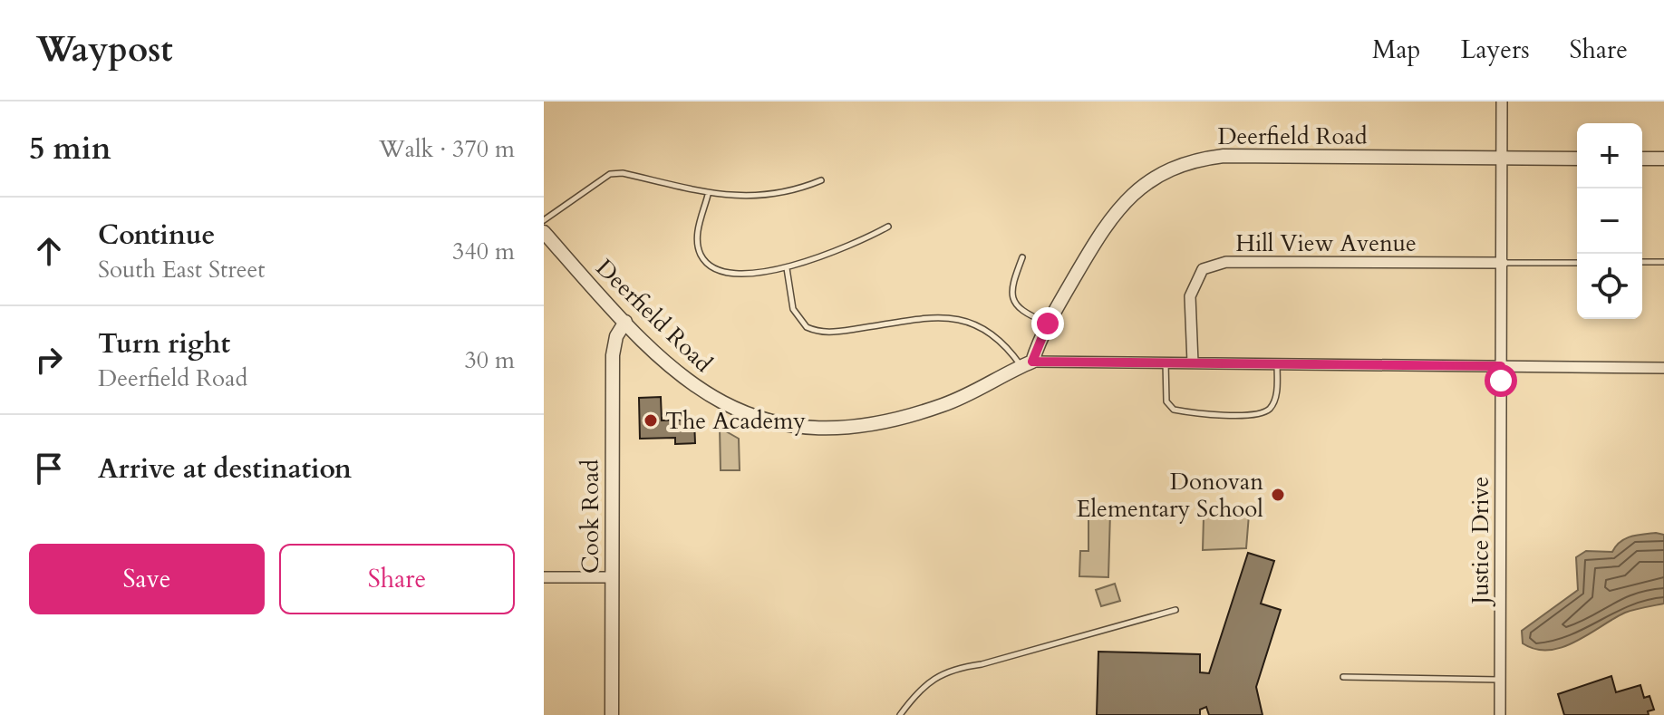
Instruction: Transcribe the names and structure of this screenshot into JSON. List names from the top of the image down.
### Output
{
  "streets": {
    "street": [
      "Deerfield Road",
      "Hill View Avenue",
      "Cook Road",
      "Justice Drive"
    ]
  },
  "crossings": [
    ["Deerfield Road", "Cook Road"],
    ["Deerfield Road", "Justice Drive"],
    ["Hill View Avenue", "Justice Drive"]
  ],
  "places": ["The Academy", "Donovan Elementary School"],
  "page": {
    "header": "Waypost",
    "nav": ["Map", "Layers", "Share"],
    "heading": ["5 min", "Walk · 370 m"],
    "map_buttons": ["+", "−"],
    "list": [
      ["Continue", "South East Street", "340 m"],
      ["Turn right", "Deerfield Road", "30 m"],
      "Arrive at destination"
    ],
    "buttons": ["Save", "Share"]
  }
}
